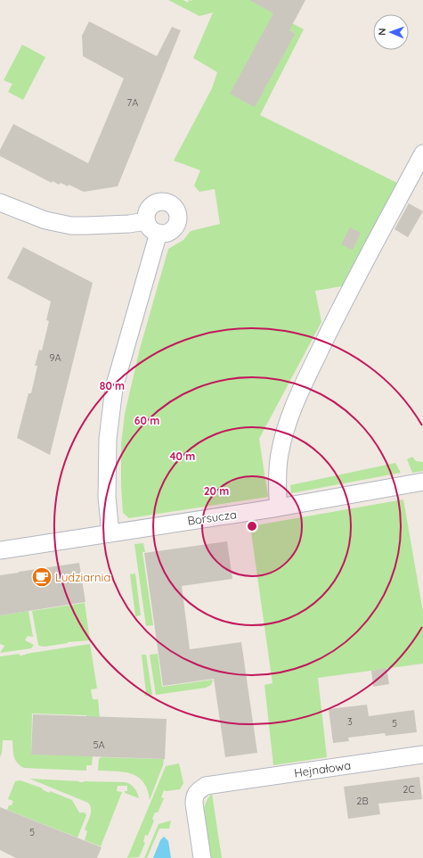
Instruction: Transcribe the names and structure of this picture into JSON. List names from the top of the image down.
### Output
{
  "streets": {
    "street": ["Borsucza", "Hejnałowa"]
  },
  "places": {
    "cafe": ["Ludziarnia"]
  },
  "house_numbers": [
    "7A",
    "9A",
    "3",
    "5",
    "5A",
    "2C",
    "2B",
    "5"
  ],
  "north": "left",
  "rings": [
    "80 m",
    "60 m",
    "40 m",
    "20 m"
  ]
}
